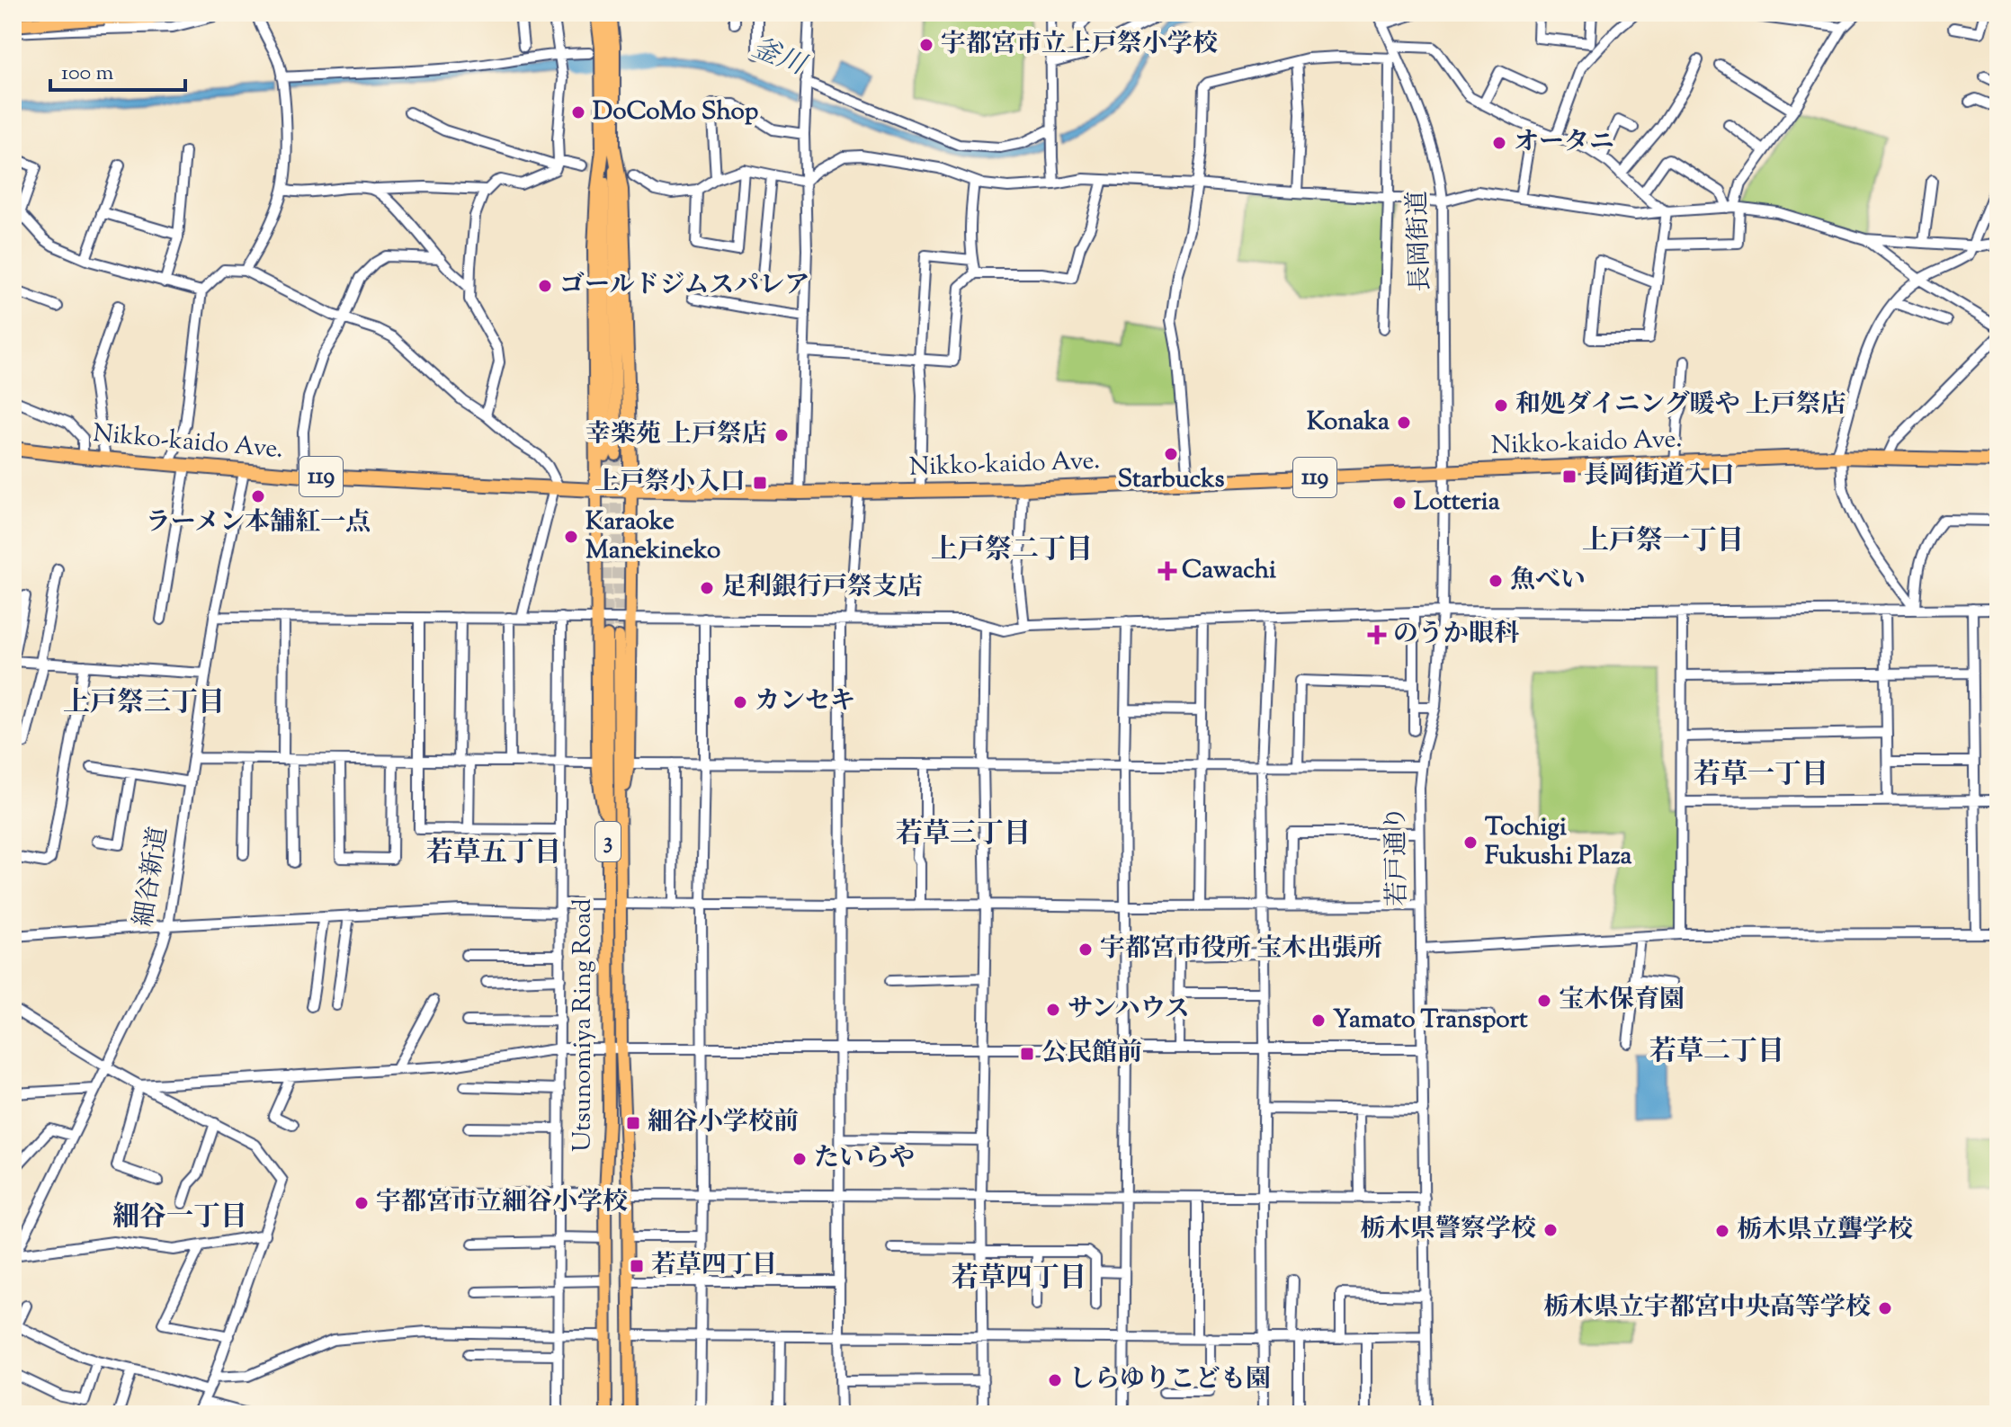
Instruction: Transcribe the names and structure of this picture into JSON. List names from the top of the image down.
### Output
{
  "streets": {
    "highway": ["Nikko-kaido Ave.", "119"],
    "main road": ["3", "Utsunomiya Ring Road"],
    "street": ["長岡街道", "若戸通り", "細谷新道"]
  },
  "crossings": [
    ["長岡街道", "Nikko-kaido Ave."],
    ["長岡街道", "若戸通り"],
    ["Nikko-kaido Ave.", "3"],
    ["Nikko-kaido Ave.", "若戸通り"],
    ["Nikko-kaido Ave.", "細谷新道"],
    ["3", "Utsunomiya Ring Road"]
  ],
  "districts": [
    "上戸祭一丁目",
    "上戸祭二丁目",
    "上戸祭三丁目",
    "若草一丁目",
    "若草三丁目",
    "若草五丁目",
    "若草二丁目",
    "細谷一丁目",
    "若草四丁目"
  ],
  "water": ["釜川"],
  "places": {
    "other": [
      "宇都宮市立上戸祭小学校",
      "DoCoMo Shop",
      "オータニ",
      "ゴールドジムスパレア",
      "和処ダイニング暖や 上戸祭店",
      "Konaka",
      "幸楽苑 上戸祭店",
      "Starbucks",
      "ラーメン本舗紅一点",
      "Lotteria",
      "Karaoke Manekineko",
      "魚べい",
      "足利銀行戸祭支店",
      "カンセキ",
      "Tochigi Fukushi Plaza",
      "宇都宮市役所 宝木出張所",
      "宝木保育園",
      "サンハウス",
      "Yamato Transport",
      "たいらや",
      "宇都宮市立細谷小学校",
      "栃木県警察学校",
      "栃木県立聾学校",
      "栃木県立宇都宮中央高等学校",
      "しらゆりこども園"
    ],
    "transit": [
      "長岡街道入口",
      "上戸祭小入口",
      "公民館前",
      "細谷小学校前",
      "若草四丁目"
    ],
    "health": ["Cawachi", "のうか眼科"]
  },
  "scale_bar": "100 m"
}
